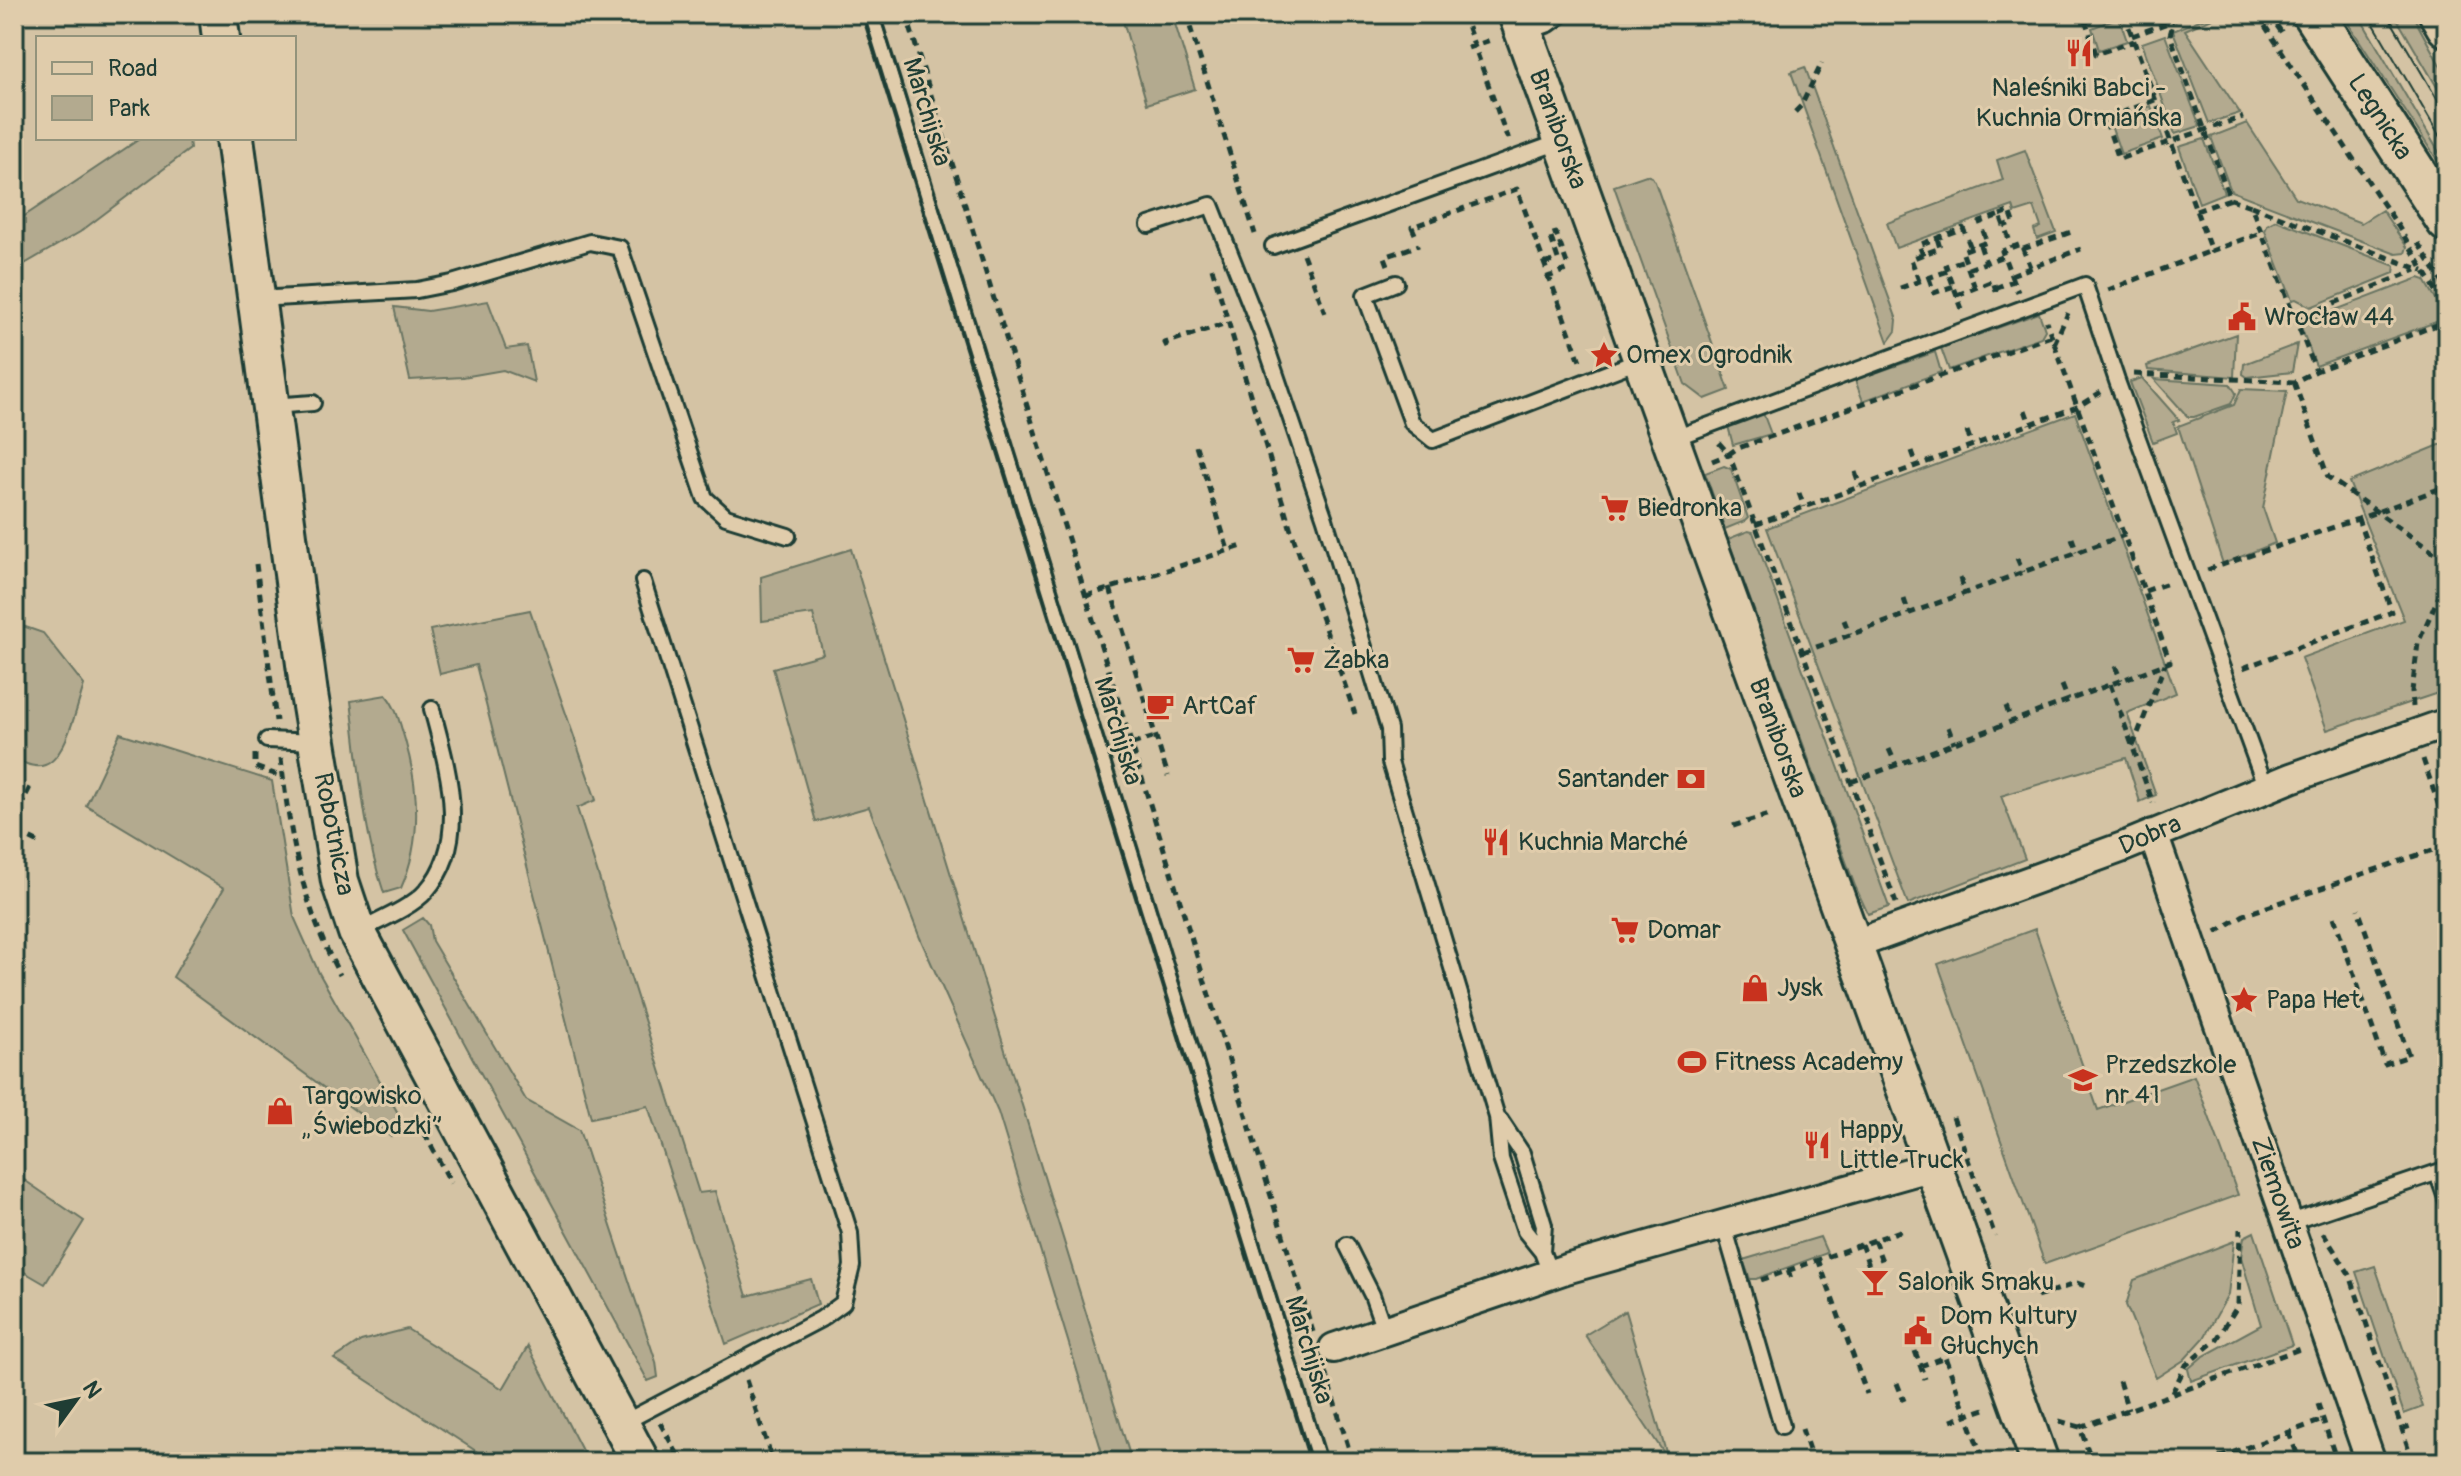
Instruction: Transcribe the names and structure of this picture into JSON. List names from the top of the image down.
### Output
{
  "streets": {
    "main road": ["Legnicka"],
    "street": [
      "Braniborska",
      "Robotnicza",
      "Dobra",
      "Ziemowita"
    ],
    "lane": ["Marchijska"]
  },
  "crossings": [
    ["Braniborska", "Dobra"],
    ["Dobra", "Ziemowita"]
  ],
  "places": {
    "restaurant": ["Naleśniki Babci - Kuchnia Ormiańska", "Kuchnia Marché", "Happy Little Truck"],
    "public building": ["Wrocław 44", "Dom Kultury Głuchych"],
    "place": ["Omex Ogrodnik", "Papa Het"],
    "supermarket": ["Biedronka", "Żabka", "Domar"],
    "cafe": ["ArtCaf"],
    "bank": ["Santander"],
    "shop": ["Jysk", "Targowisko „Świebodzki”"],
    "sports": ["Fitness Academy"],
    "school or university": ["Przedszkole nr 41"],
    "bar": ["Salonik Smaku"]
  },
  "legend": ["Road", "Park"],
  "north": "top right"
}
